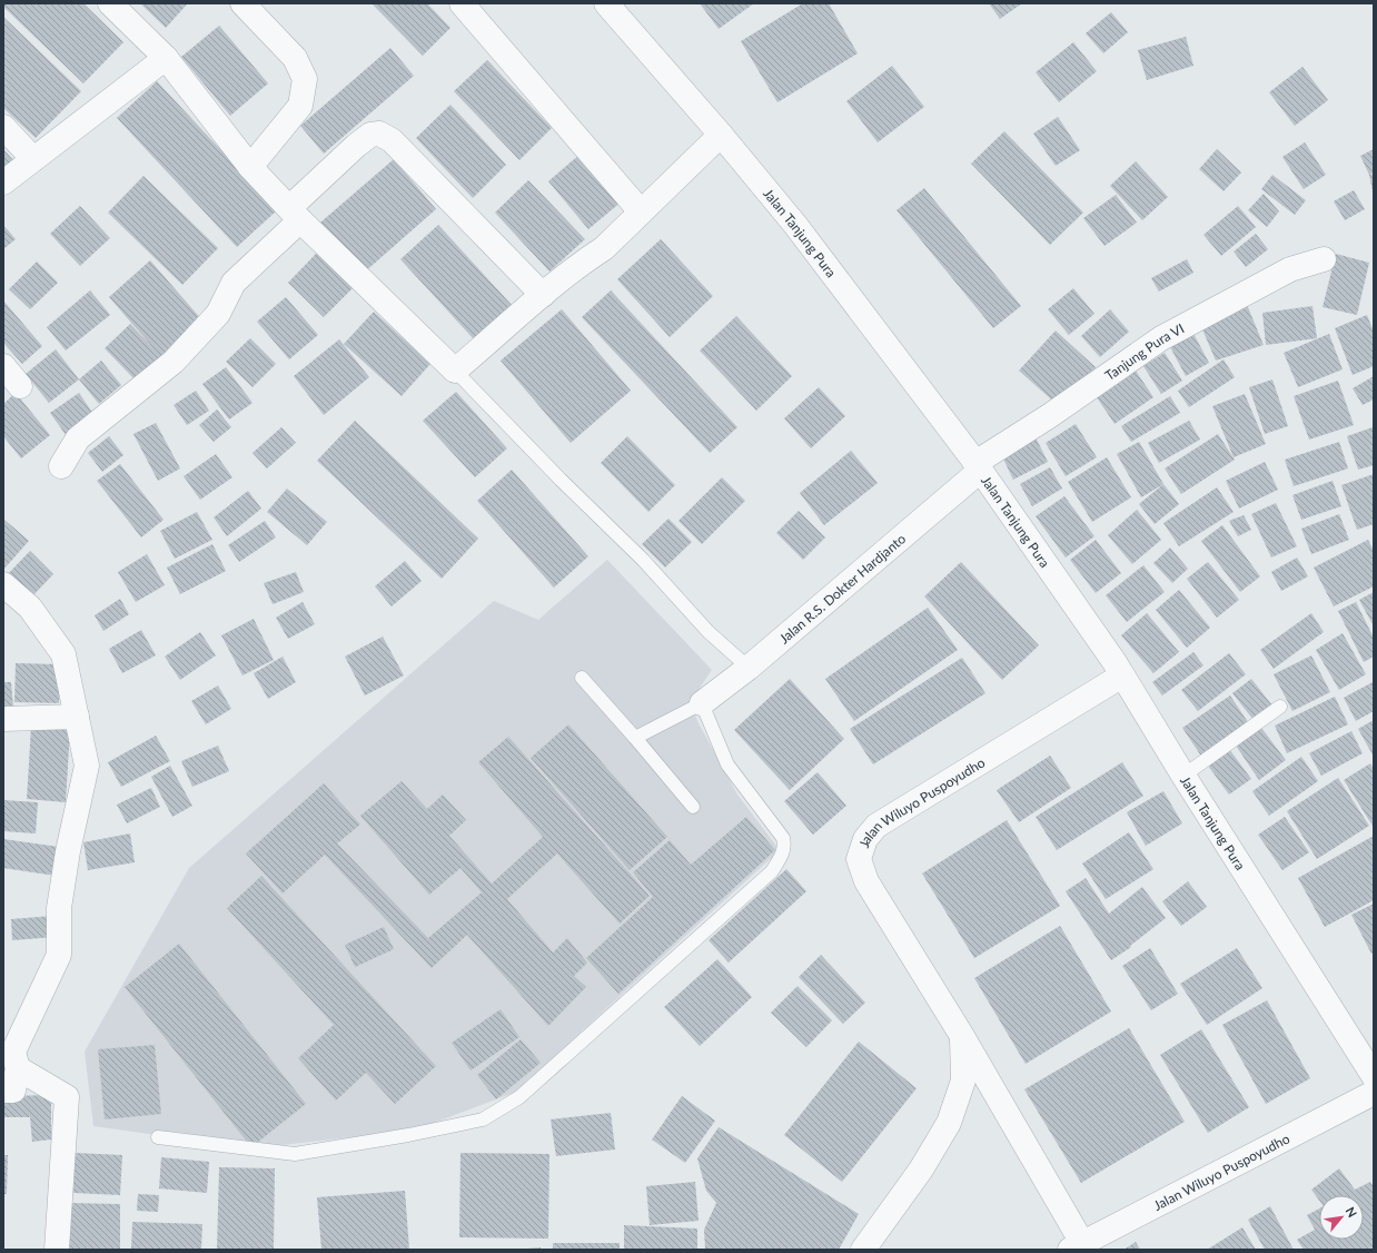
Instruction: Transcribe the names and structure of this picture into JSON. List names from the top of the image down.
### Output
{
  "streets": {
    "street": [
      "Jalan Tanjung Pura",
      "Tanjung Pura VI",
      "Jalan R.S. Dokter Hardjanto",
      "Jalan Wiluyo Puspoyudho"
    ]
  },
  "crossings": [
    ["Jalan Tanjung Pura", "Tanjung Pura VI"],
    ["Jalan Tanjung Pura", "Jalan R.S. Dokter Hardjanto"],
    ["Jalan Tanjung Pura", "Jalan Wiluyo Puspoyudho"],
    ["Tanjung Pura VI", "Jalan R.S. Dokter Hardjanto"]
  ],
  "north": "top right"
}
